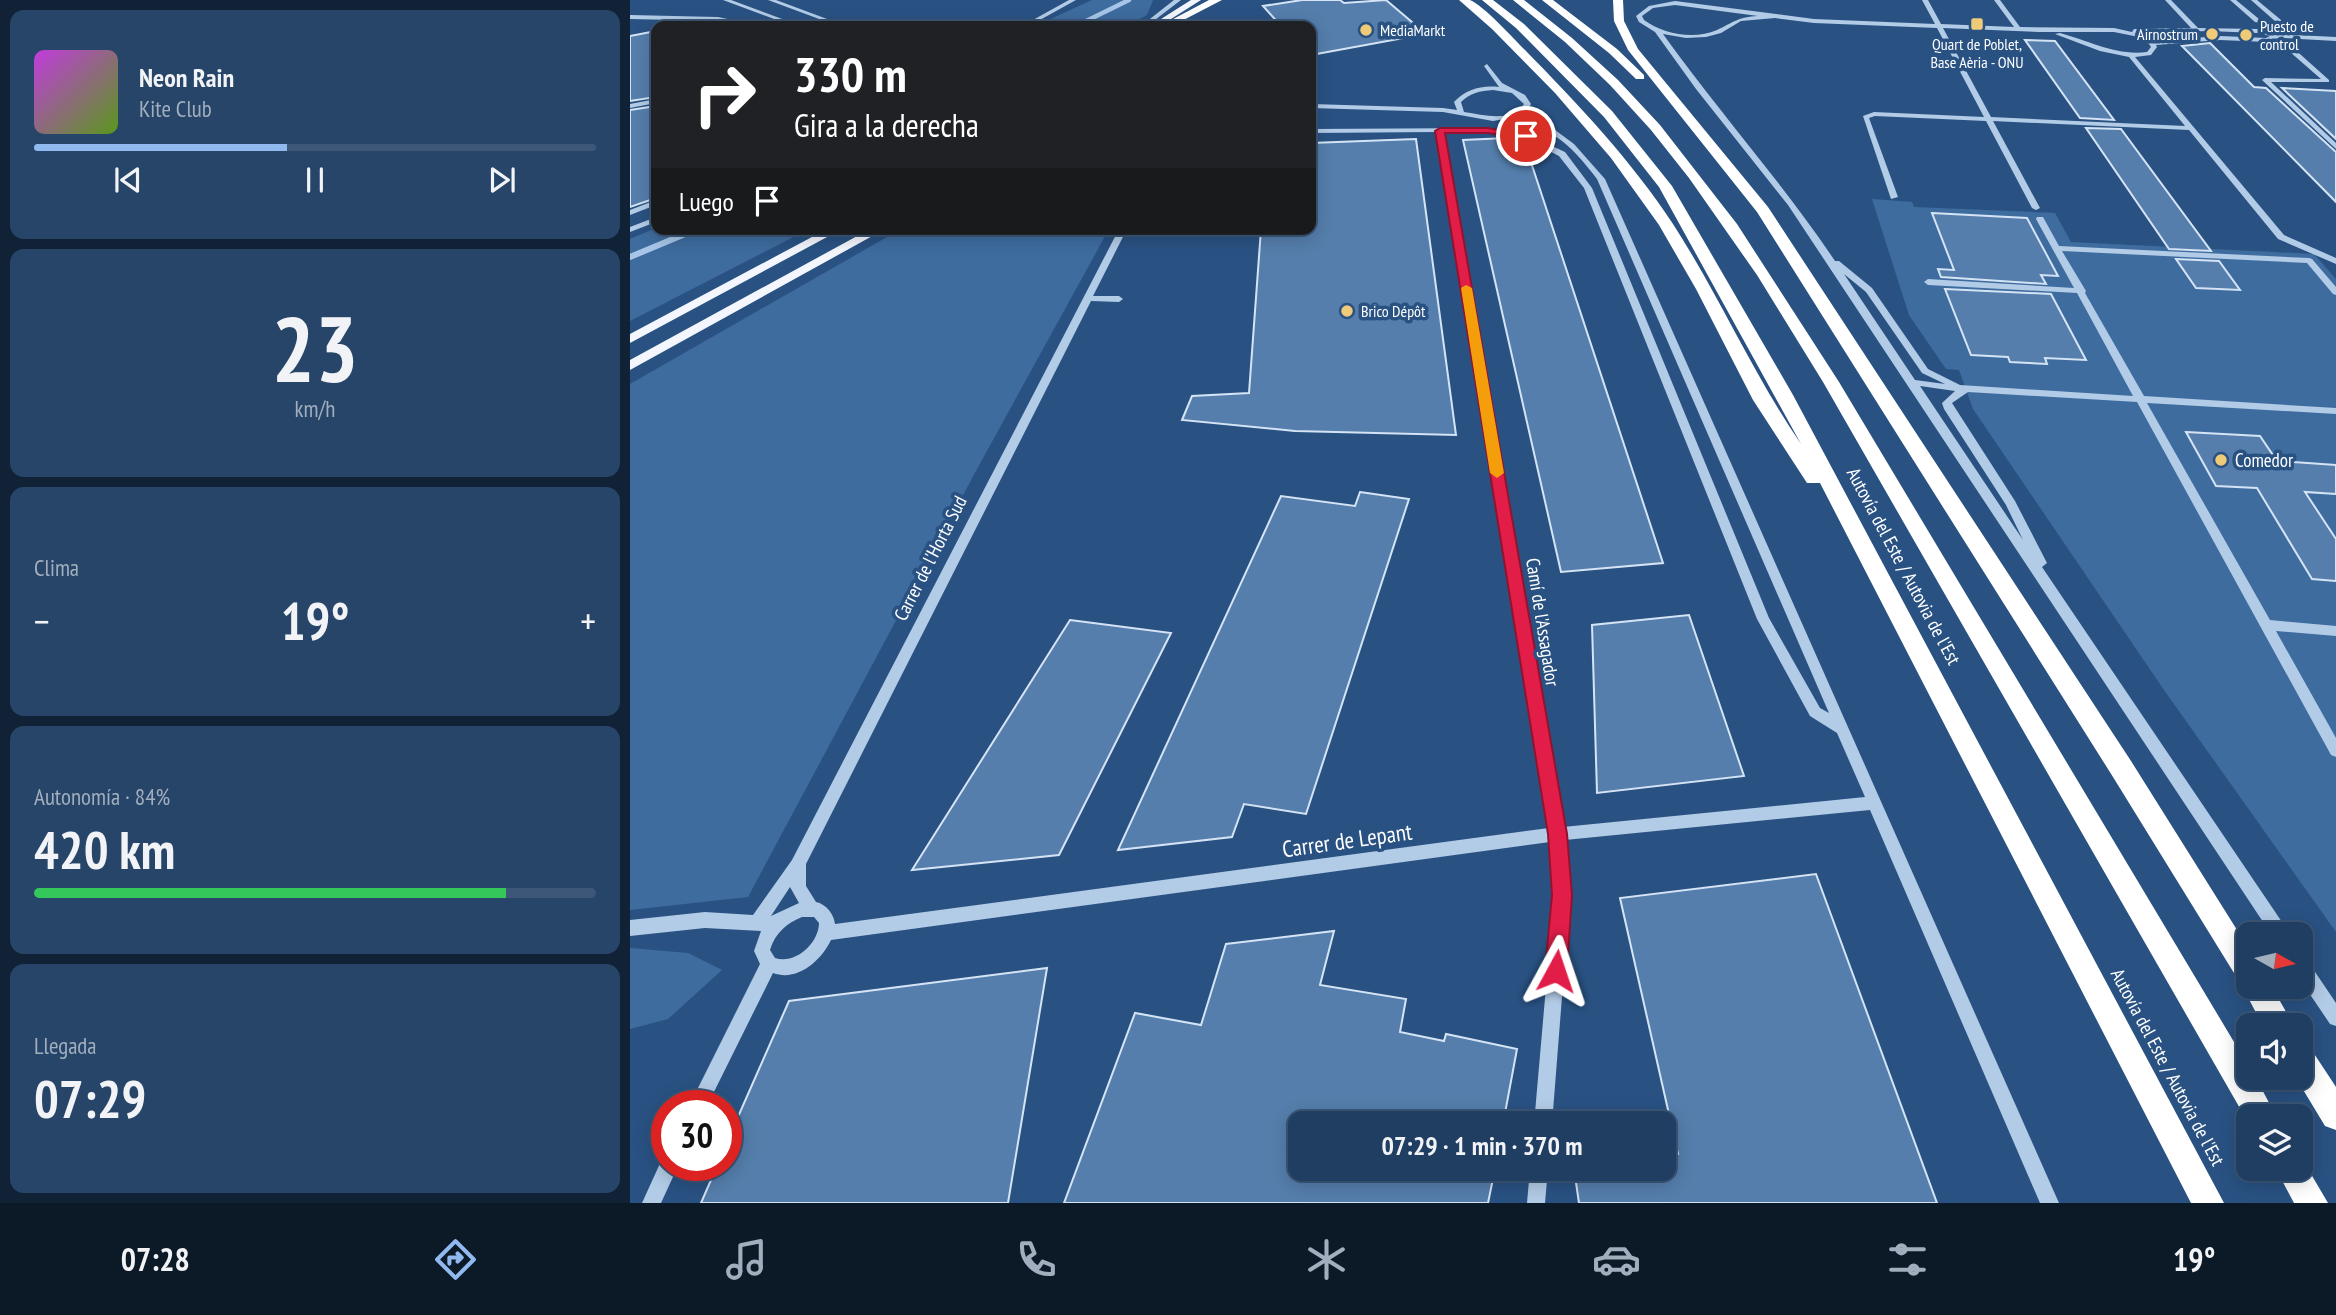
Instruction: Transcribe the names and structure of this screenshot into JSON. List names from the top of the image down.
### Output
{
  "streets": {
    "highway": ["Autovía del Este / Autovia de l'Est"],
    "street": ["Carrer de l'Horta Sud", "Camí de l'Assagador", "Carrer de Lepant"]
  },
  "crossings": [
    ["Camí de l'Assagador", "Carrer de Lepant"]
  ],
  "places": {
    "transit": ["Quart de Poblet, Base Aèria - ONU"],
    "other": [
      "MediaMarkt",
      "Airnostrum",
      "Puesto de control",
      "Brico Dépôt",
      "Comedor"
    ]
  },
  "north": "right",
  "page": {
    "turn": ["330 m", "Gira a la derecha"],
    "song": ["Neon Rain", "Kite Club"],
    "then": "Luego",
    "tile": [
      ["23", "km/h"],
      "Clima",
      ["Autonomía · 84%", "420 km"],
      ["Llegada", "07:29"]
    ],
    "heat": ["−", "19°", "+"],
    "limit": "30",
    "trip": "07:29 · 1 min · 370 m",
    "tabs": ["07:28", "19°"]
  }
}
